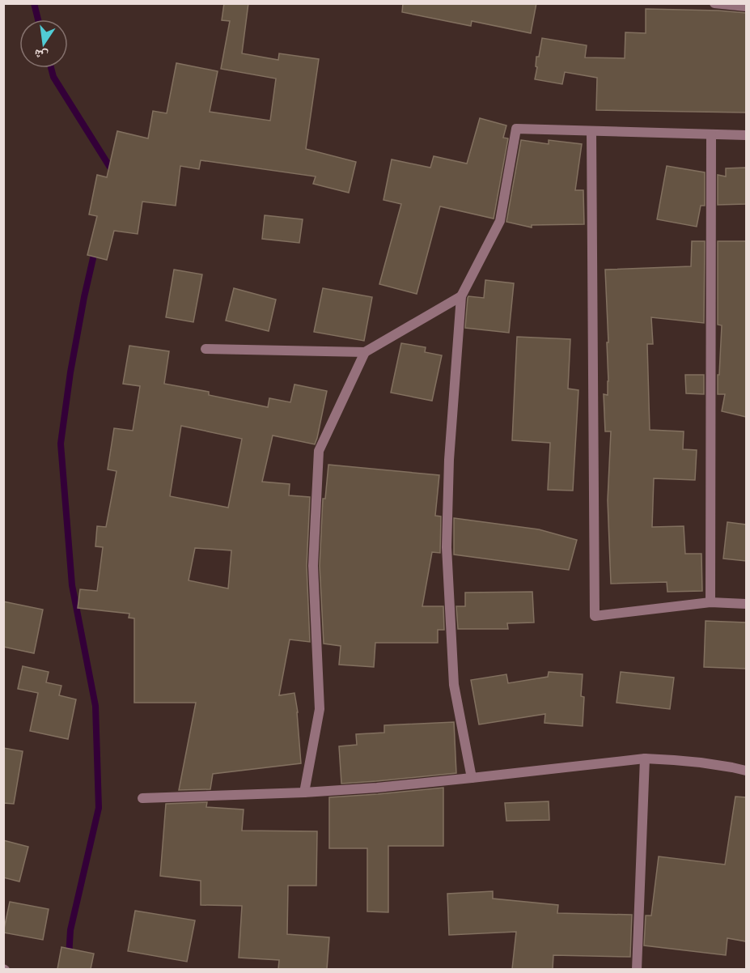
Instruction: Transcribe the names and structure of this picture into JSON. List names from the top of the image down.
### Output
{
  "north": "bottom"
}
